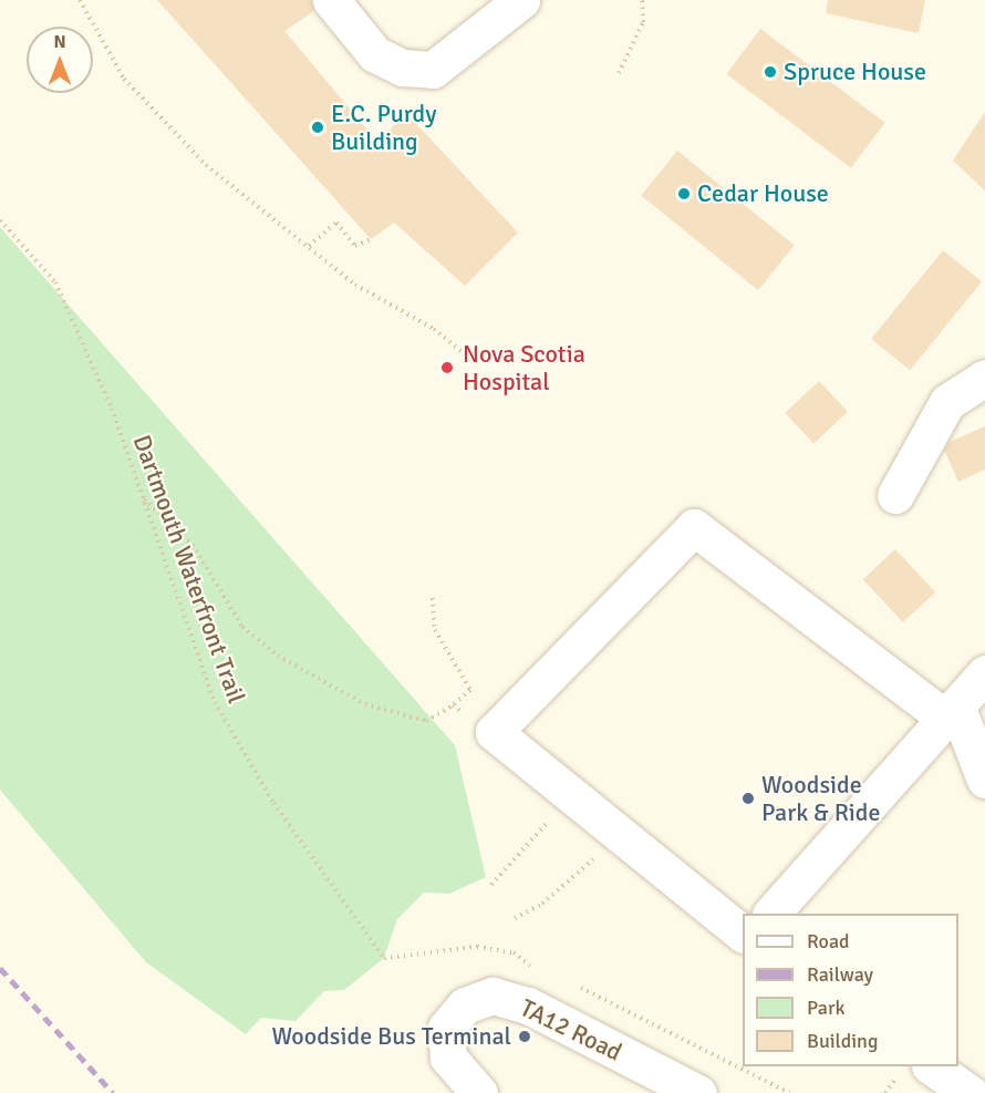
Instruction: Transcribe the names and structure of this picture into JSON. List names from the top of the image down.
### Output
{
  "streets": {
    "street": ["TA12 Road"],
    "path": ["Dartmouth Waterfront Trail"]
  },
  "places": [
    "Spruce House",
    "E.C. Purdy Building",
    "Cedar House",
    "Nova Scotia Hospital",
    "Woodside Park & Ride",
    "Woodside Bus Terminal"
  ],
  "legend": [
    "Road",
    "Railway",
    "Park",
    "Building"
  ],
  "north": "top"
}
